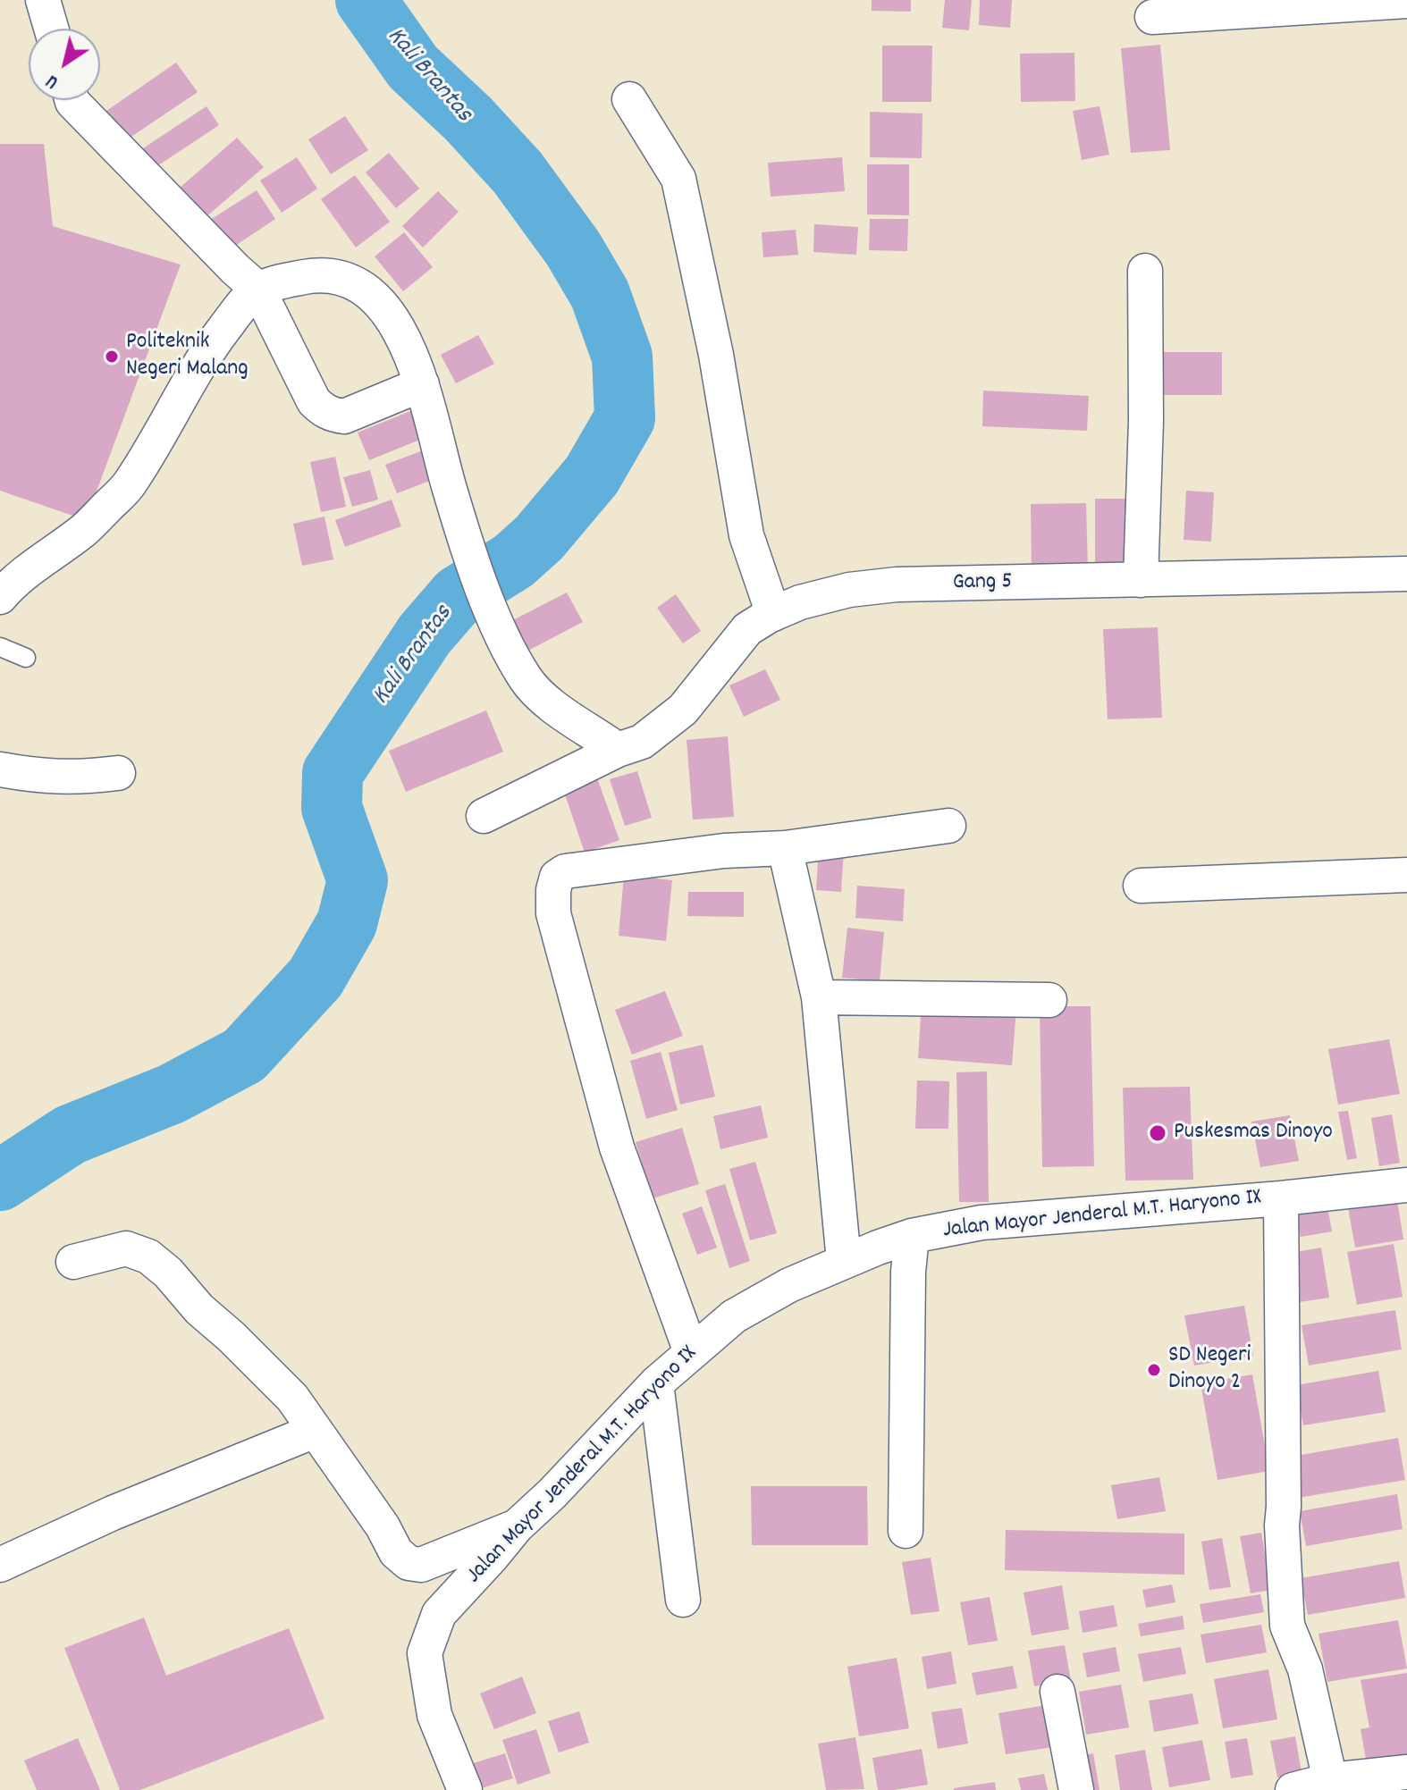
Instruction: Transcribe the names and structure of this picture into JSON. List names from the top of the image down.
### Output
{
  "streets": {
    "street": ["Gang 5", "Jalan Mayor Jenderal M.T. Haryono IX"]
  },
  "water": ["Kali Brantas"],
  "places": ["Politeknik Negeri Malang", "Puskesmas Dinoyo", "SD Negeri Dinoyo 2"],
  "north": "bottom left"
}
